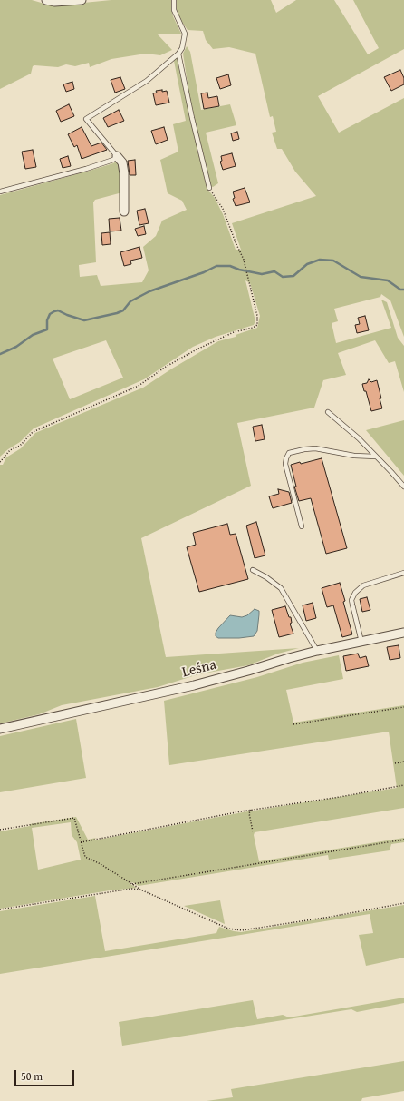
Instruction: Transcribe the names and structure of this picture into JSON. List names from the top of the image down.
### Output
{
  "streets": {
    "street": ["Leśna"]
  },
  "scale_bar": "50 m"
}
